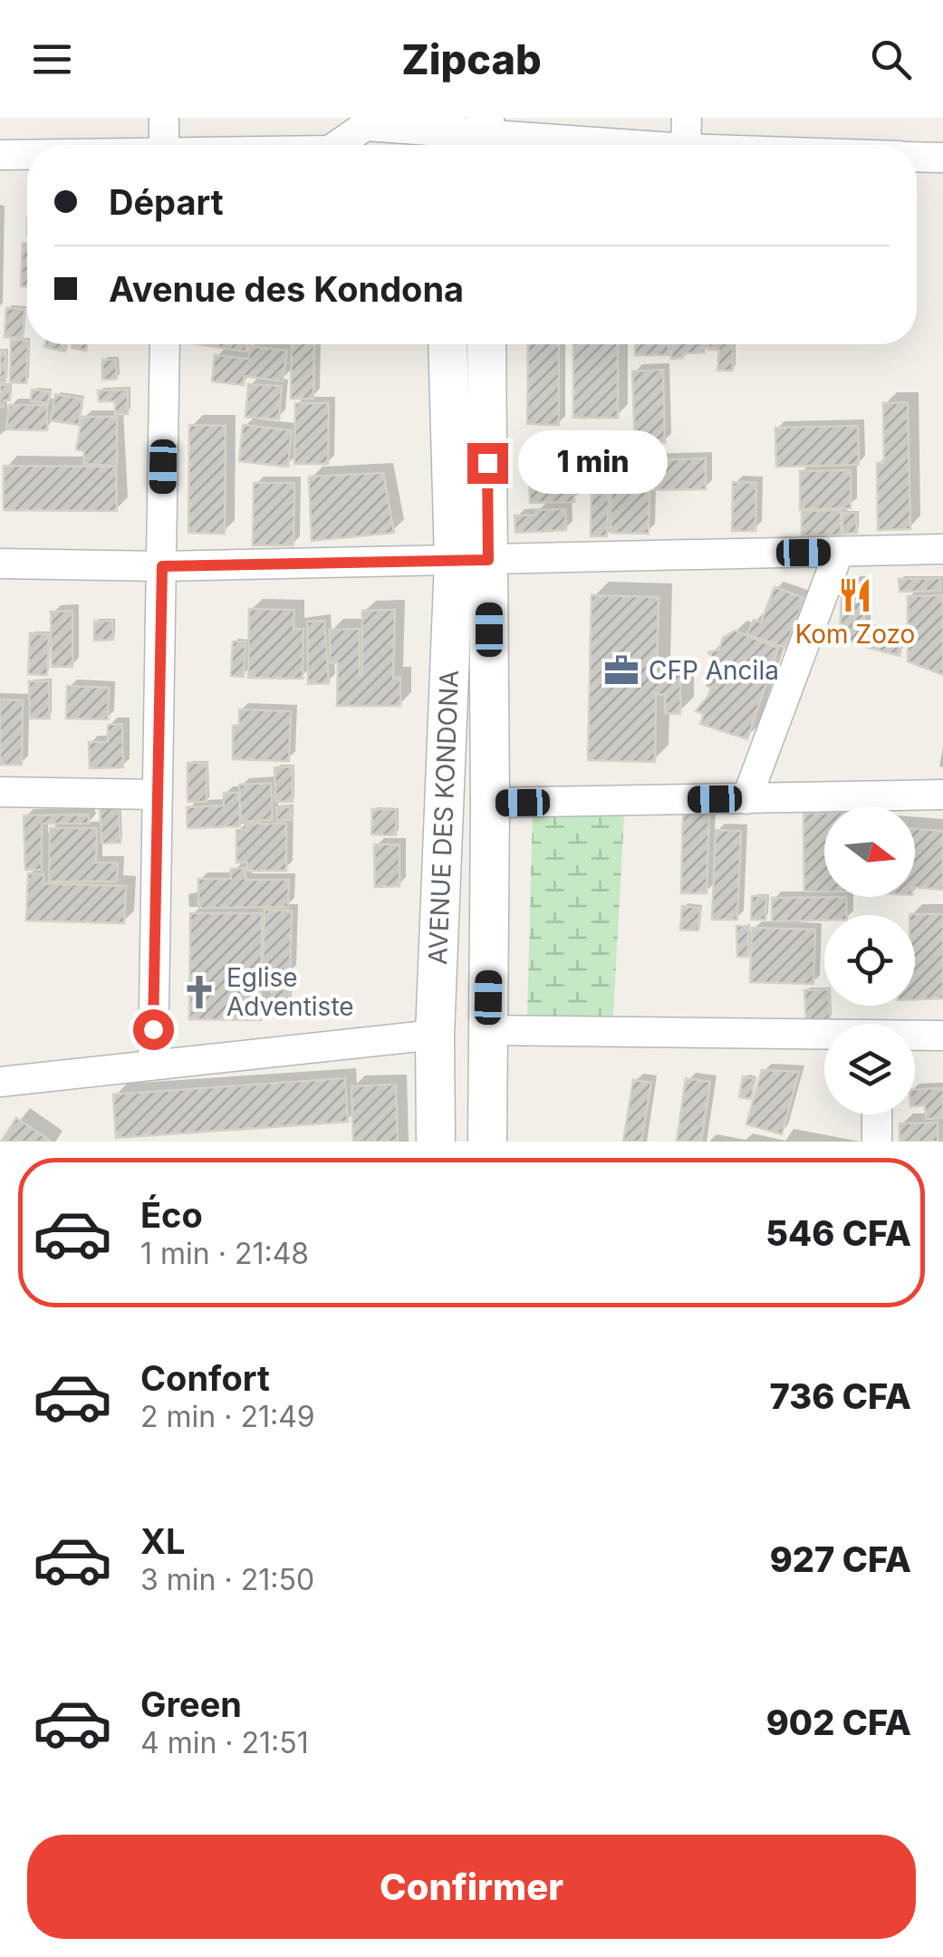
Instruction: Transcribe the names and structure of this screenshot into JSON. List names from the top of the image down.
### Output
{
  "streets": {
    "street": ["AVENUE DES KONDONA"]
  },
  "places": {
    "restaurant": ["Kom Zozo"],
    "office": ["CFP Ancila"],
    "church": ["Eglise Adventiste"]
  },
  "north": "right",
  "page": {
    "header": "Zipcab",
    "banner": ["Départ", "Avenue des Kondona"],
    "bubble": "1 min",
    "list": [
      {
        "name": "Éco",
        "note": "1 min · 21:48",
        "value": "546 CFA"
      },
      {
        "name": "Confort",
        "note": "2 min · 21:49",
        "value": "736 CFA"
      },
      {
        "name": "XL",
        "note": "3 min · 21:50",
        "value": "927 CFA"
      },
      {
        "name": "Green",
        "note": "4 min · 21:51",
        "value": "902 CFA"
      }
    ],
    "buttons": "Confirmer"
  }
}
